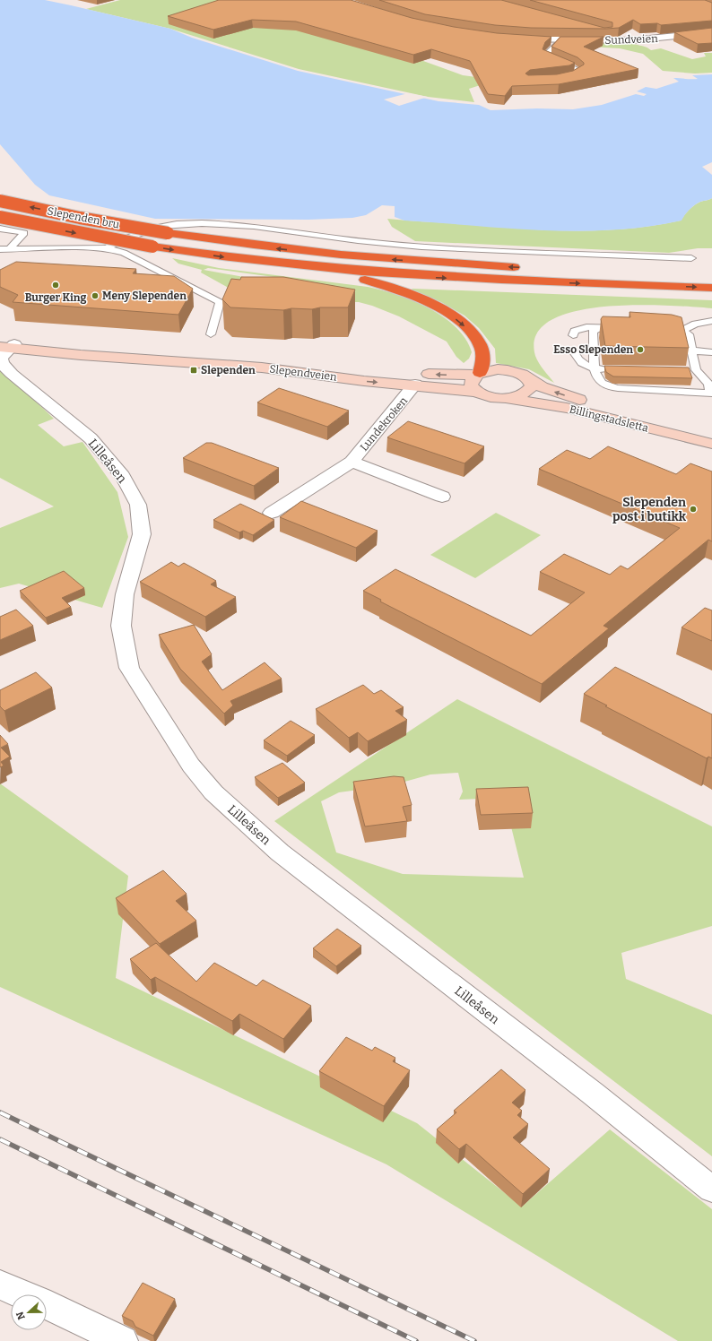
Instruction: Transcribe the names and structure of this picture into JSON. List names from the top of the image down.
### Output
{
  "streets": {
    "highway": ["Slependen bru"],
    "main road": ["Slependveien", "Billingstadsletta"],
    "street": ["Sundveien", "Lundekroken", "Lilleåsen"]
  },
  "crossings": [
    ["Slependveien", "Billingstadsletta"],
    ["Slependveien", "Lundekroken"],
    ["Slependveien", "Lilleåsen"]
  ],
  "places": {
    "other": [
      "Burger King",
      "Meny Slependen",
      "Esso Slependen",
      "Slependen post i butikk"
    ],
    "transit": ["Slependen"]
  },
  "north": "left"
}
